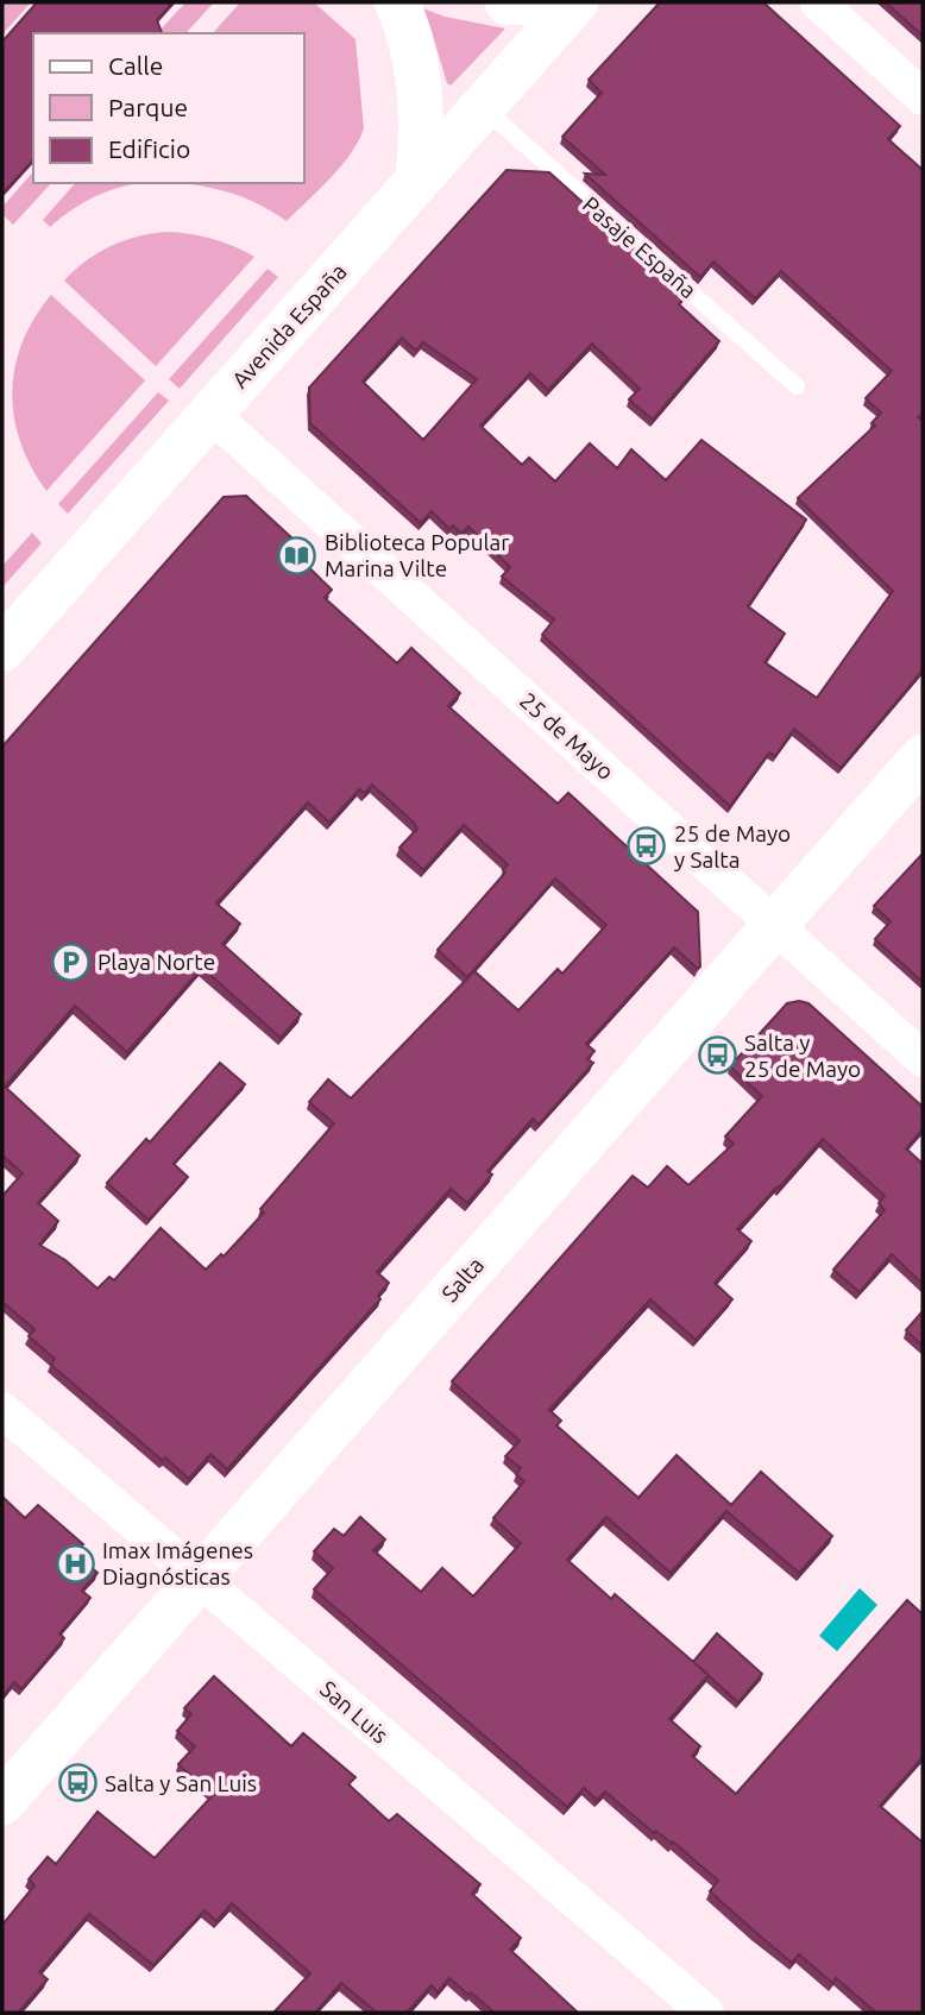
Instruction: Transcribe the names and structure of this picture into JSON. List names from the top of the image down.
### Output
{
  "streets": {
    "main road": ["Avenida España", "Salta"],
    "street": ["25 de Mayo", "San Luis"],
    "lane": ["Pasaje España"]
  },
  "crossings": [
    ["Pasaje España", "Avenida España"],
    ["Avenida España", "25 de Mayo"],
    ["25 de Mayo", "Salta"],
    ["Salta", "San Luis"]
  ],
  "places": {
    "library": ["Biblioteca Popular Marina Vilte"],
    "bus stop": ["25 de Mayo y Salta", "Salta y 25 de Mayo", "Salta y San Luis"],
    "parking": ["Playa Norte"],
    "hospital": ["Imax Imágenes Diagnósticas"]
  },
  "legend": ["Calle", "Parque", "Edificio"]
}
